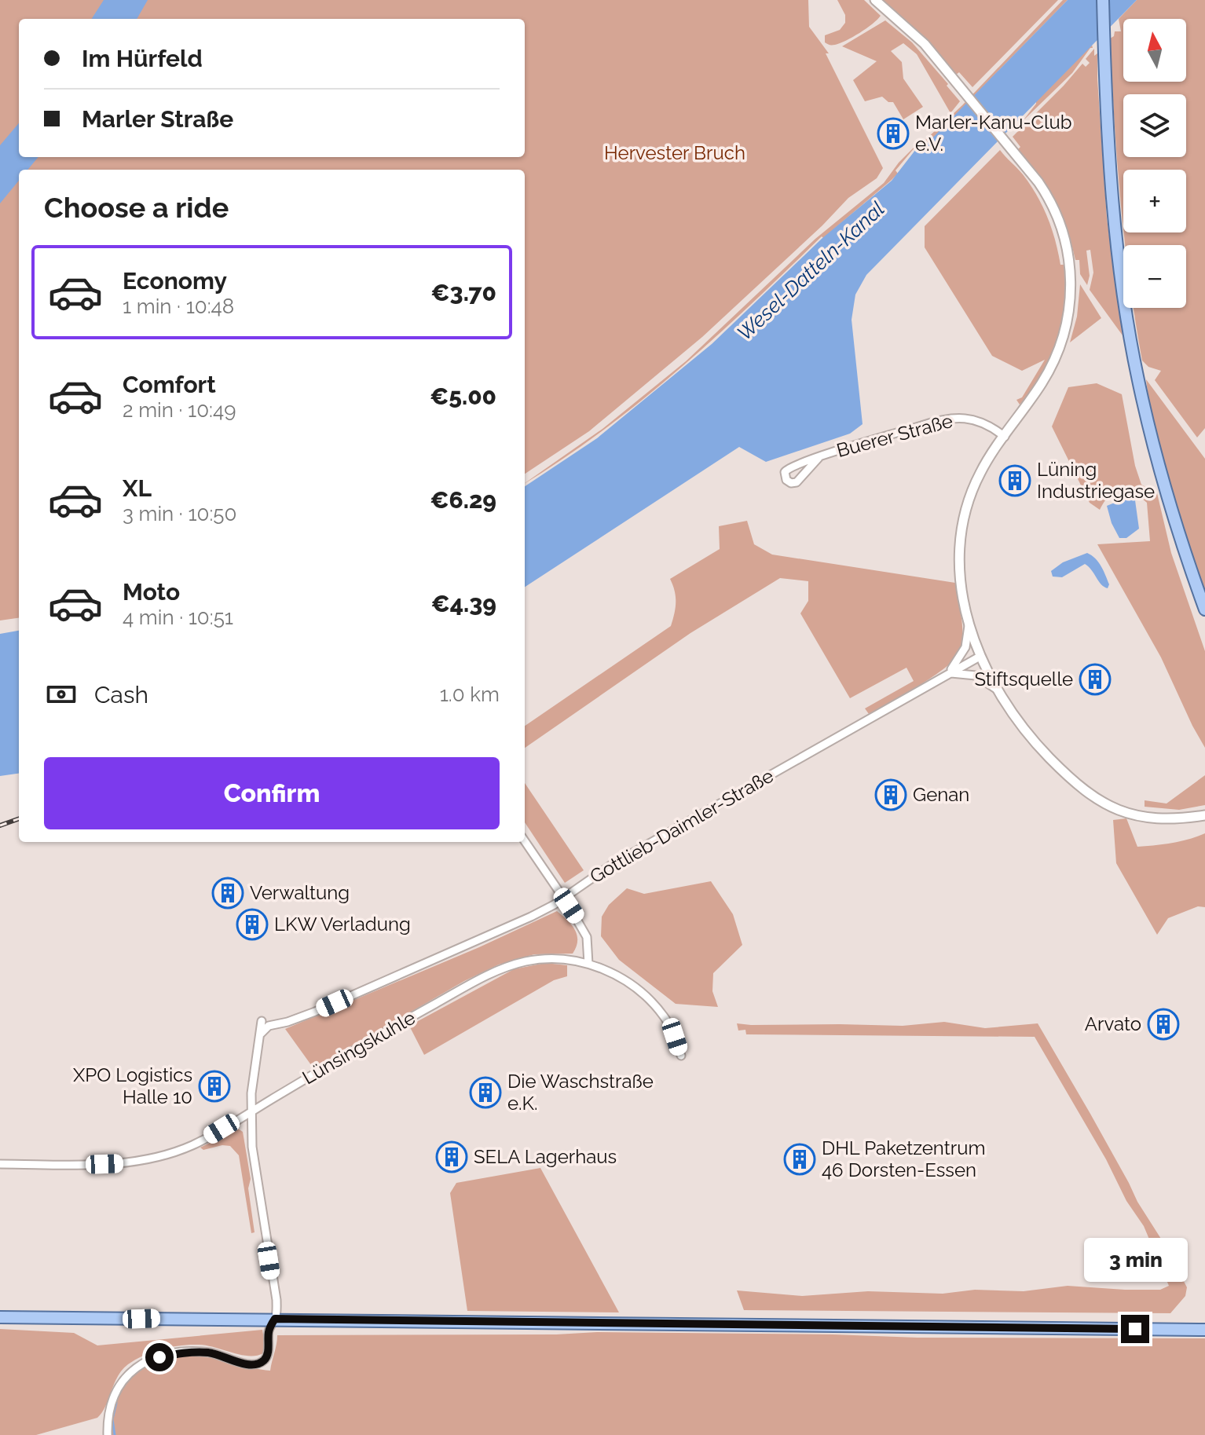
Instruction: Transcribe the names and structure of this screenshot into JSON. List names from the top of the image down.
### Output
{
  "streets": {
    "street": ["Buerer Straße", "Gottlieb-Daimler-Straße", "Lünsingskuhle"]
  },
  "water": ["Wesel-Datteln-Kanal"],
  "parks": ["Hervester Bruch"],
  "places": {
    "building": [
      "Marler-Kanu-Club e.V.",
      "Lüning Industriegase",
      "Stiftsquelle",
      "Genan",
      "Verwaltung",
      "LKW Verladung",
      "Arvato",
      "XPO Logistics Halle 10",
      "Die Waschstraße e.K.",
      "SELA Lagerhaus",
      "DHL Paketzentrum 46 Dorsten-Essen"
    ]
  },
  "north": "top",
  "page": {
    "map_buttons": ["+", "−"],
    "banner": ["Im Hürfeld", "Marler Straße"],
    "heading": "Choose a ride",
    "list": [
      {
        "name": "Economy",
        "note": "1 min · 10:48",
        "value": "€3.70"
      },
      {
        "name": "Comfort",
        "note": "2 min · 10:49",
        "value": "€5.00"
      },
      {
        "name": "XL",
        "note": "3 min · 10:50",
        "value": "€6.29"
      },
      {
        "name": "Moto",
        "note": "4 min · 10:51",
        "value": "€4.39"
      }
    ],
    "pay": ["Cash", "1.0 km"],
    "buttons": "Confirm",
    "bubble": "3 min"
  }
}
